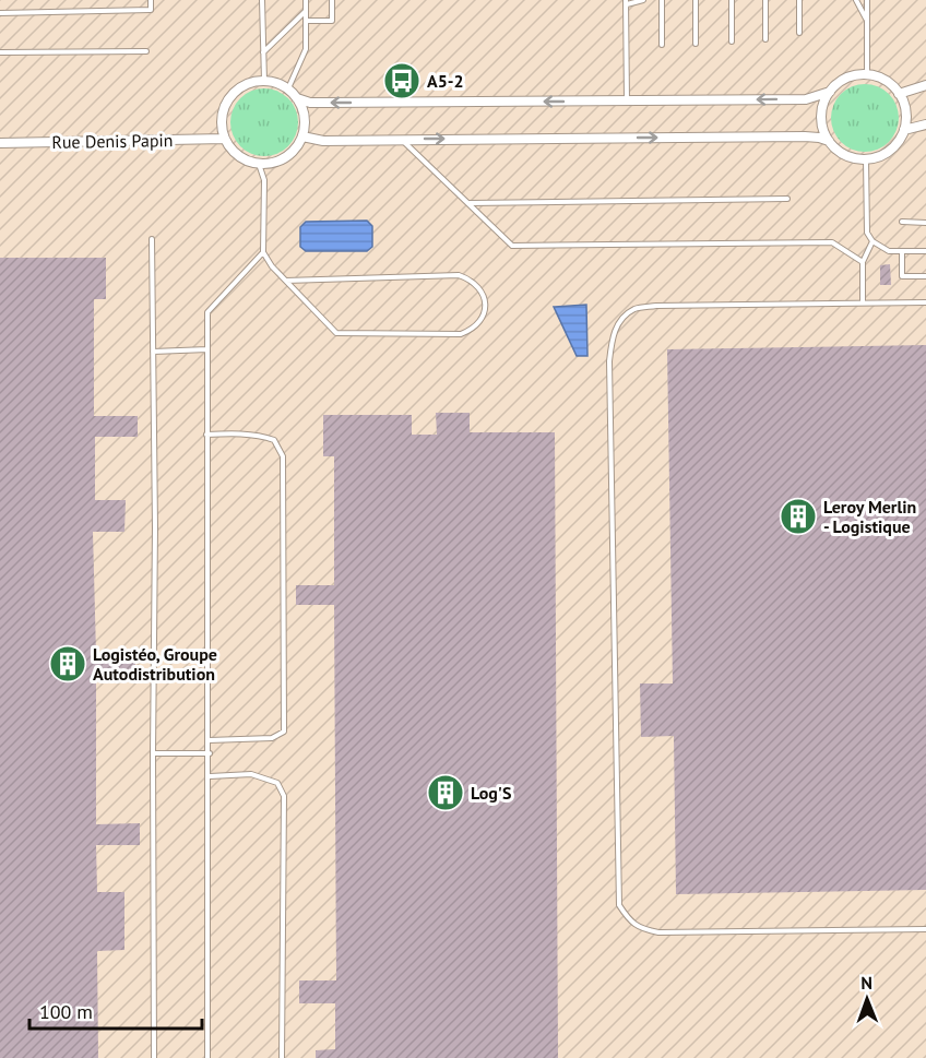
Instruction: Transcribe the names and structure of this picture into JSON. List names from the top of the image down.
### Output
{
  "streets": {
    "street": ["Rue Denis Papin"]
  },
  "places": {
    "bus stop": ["A5-2"],
    "building": ["Leroy Merlin - Logistique", "Logistéo, Groupe Autodistribution", "Log'S"]
  },
  "scale_bar": "100 m",
  "north": "top"
}
